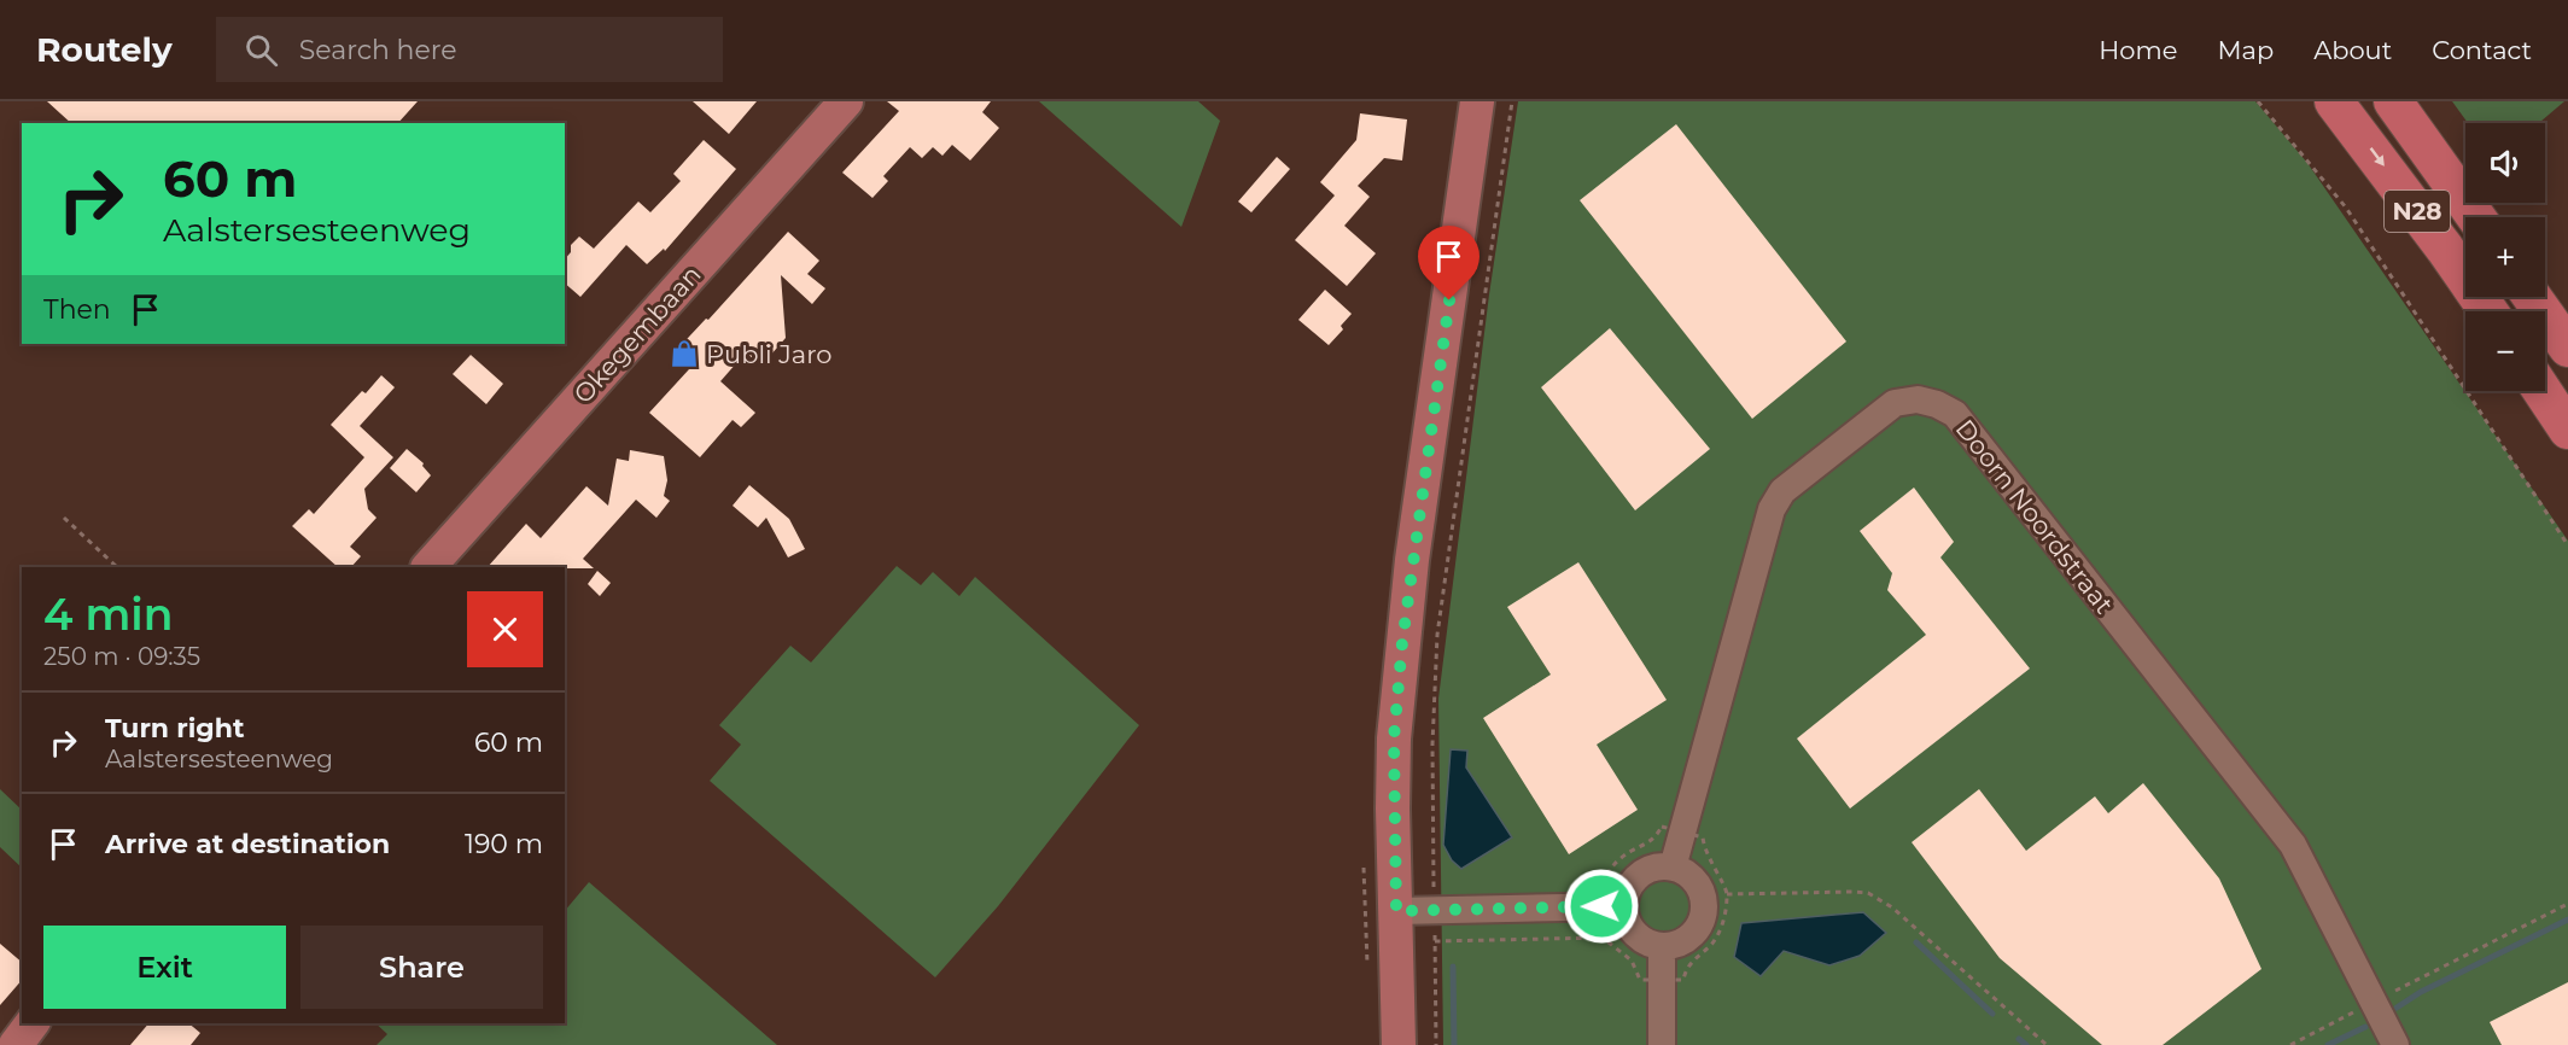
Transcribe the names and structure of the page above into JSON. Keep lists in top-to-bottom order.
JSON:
{
  "streets": {
    "highway": ["N28"],
    "main road": ["Okegembaan"],
    "street": ["Doorn Noordstraat"]
  },
  "places": {
    "shop": ["Publi Jaro"]
  },
  "page": {
    "header": "Routely",
    "search": "Search here",
    "nav": [
      "Home",
      "Map",
      "About",
      "Contact"
    ],
    "map_buttons": ["+", "−"],
    "turn": ["60 m", "Aalstersesteenweg"],
    "then": "Then",
    "heading": ["4 min", "250 m · 09:35"],
    "list": [
      {
        "name": "Turn right",
        "note": "Aalstersesteenweg",
        "value": "60 m"
      },
      {
        "name": "Arrive at destination",
        "value": "190 m"
      }
    ],
    "buttons": ["Exit", "Share"]
  }
}
